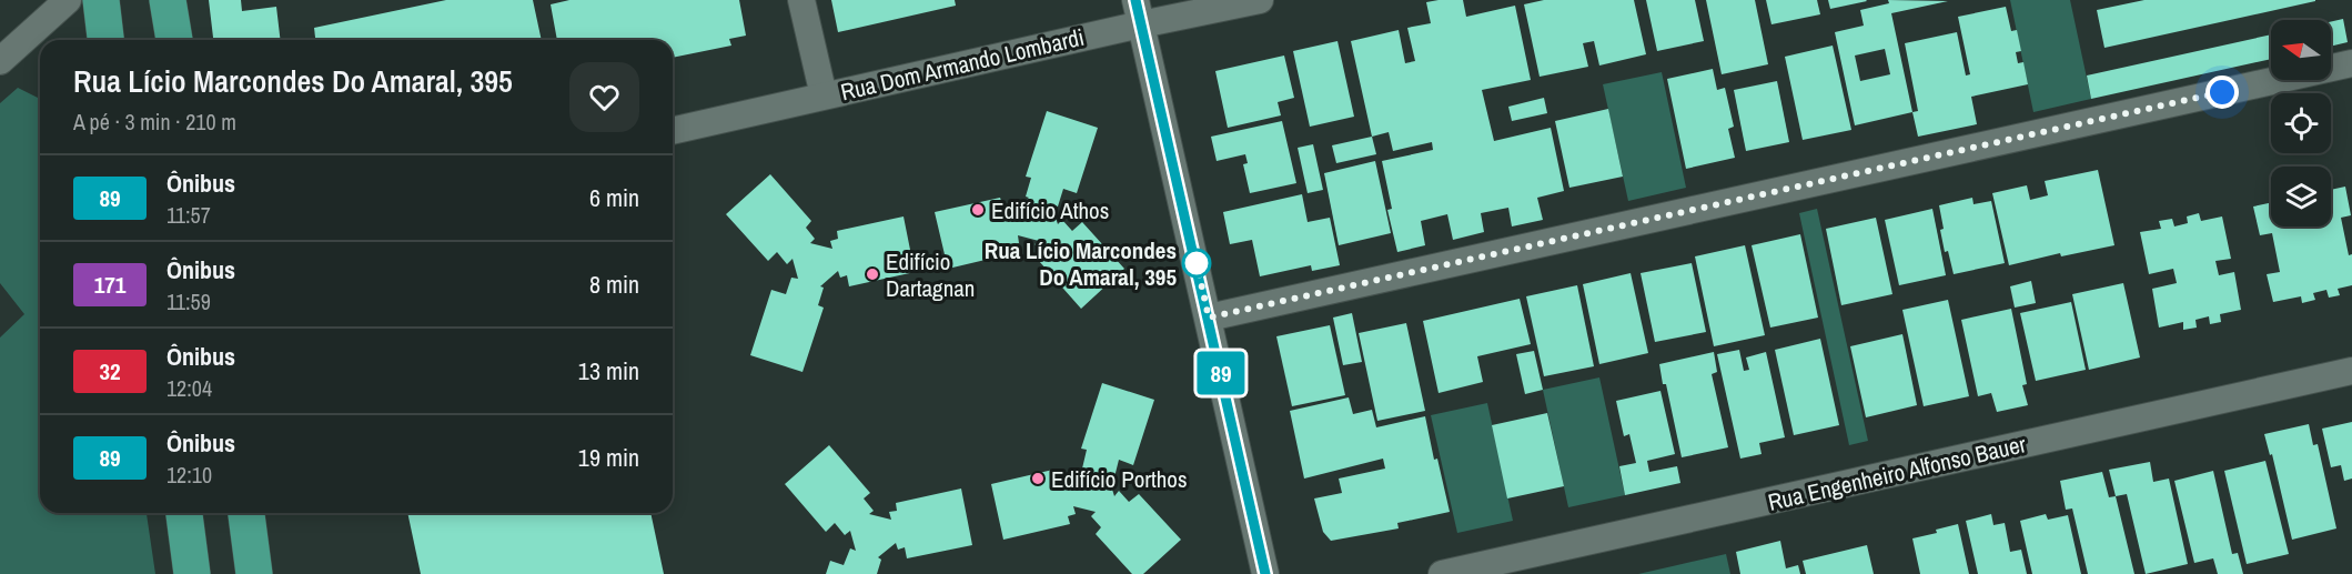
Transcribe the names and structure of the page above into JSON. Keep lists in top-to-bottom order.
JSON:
{
  "streets": {
    "street": ["Rua Dom Armando Lombardi", "Rua Engenheiro Alfonso Bauer"]
  },
  "places": [
    "Edifício Athos",
    "Rua Lício Marcondes Do Amaral, 395",
    "Edifício Dartagnan",
    "Edifício Porthos"
  ],
  "lines": ["bus line 89"],
  "north": "left",
  "page": {
    "on_map": "89",
    "heading": ["Rua Lício Marcondes Do Amaral, 395", "A pé · 3 min · 210 m"],
    "list": [
      {
        "mark": "89",
        "name": "Ônibus",
        "note": "11:57",
        "value": "6 min"
      },
      {
        "mark": "171",
        "name": "Ônibus",
        "note": "11:59",
        "value": "8 min"
      },
      {
        "mark": "32",
        "name": "Ônibus",
        "note": "12:04",
        "value": "13 min"
      },
      {
        "mark": "89",
        "name": "Ônibus",
        "note": "12:10",
        "value": "19 min"
      }
    ]
  }
}
